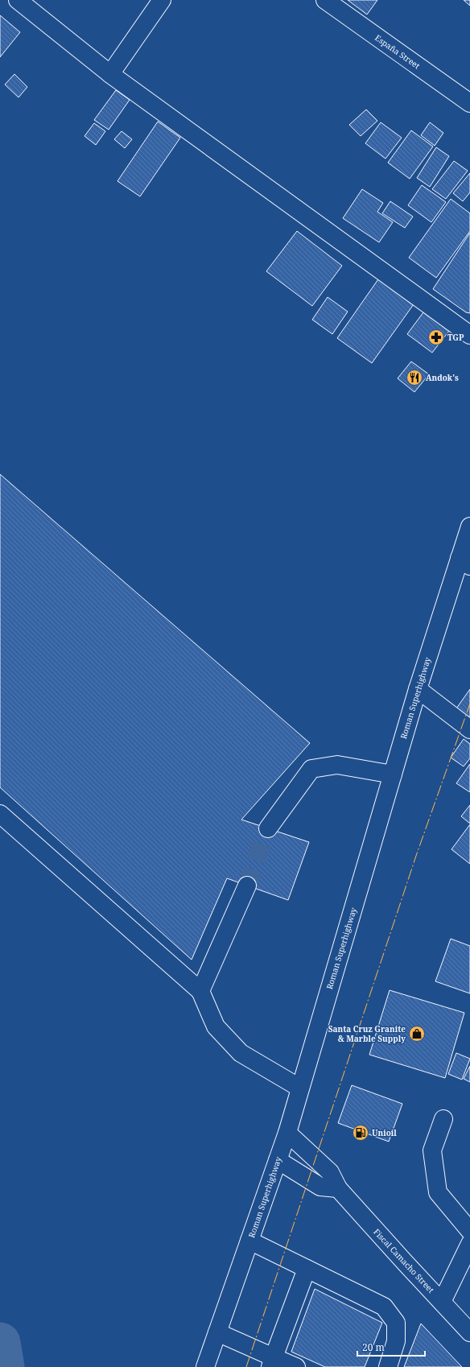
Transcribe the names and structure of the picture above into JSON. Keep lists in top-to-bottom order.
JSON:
{
  "streets": {
    "street": ["España Street", "Roman Superhighway", "Fiscal Camacho Street"]
  },
  "crossings": [
    ["Roman Superhighway", "Fiscal Camacho Street"]
  ],
  "places": {
    "pharmacy": ["TGP"],
    "restaurant": ["Andok's"],
    "shop": ["Santa Cruz Granite & Marble Supply"],
    "fuel station": ["Unioil"]
  },
  "scale_bar": "20 m"
}
